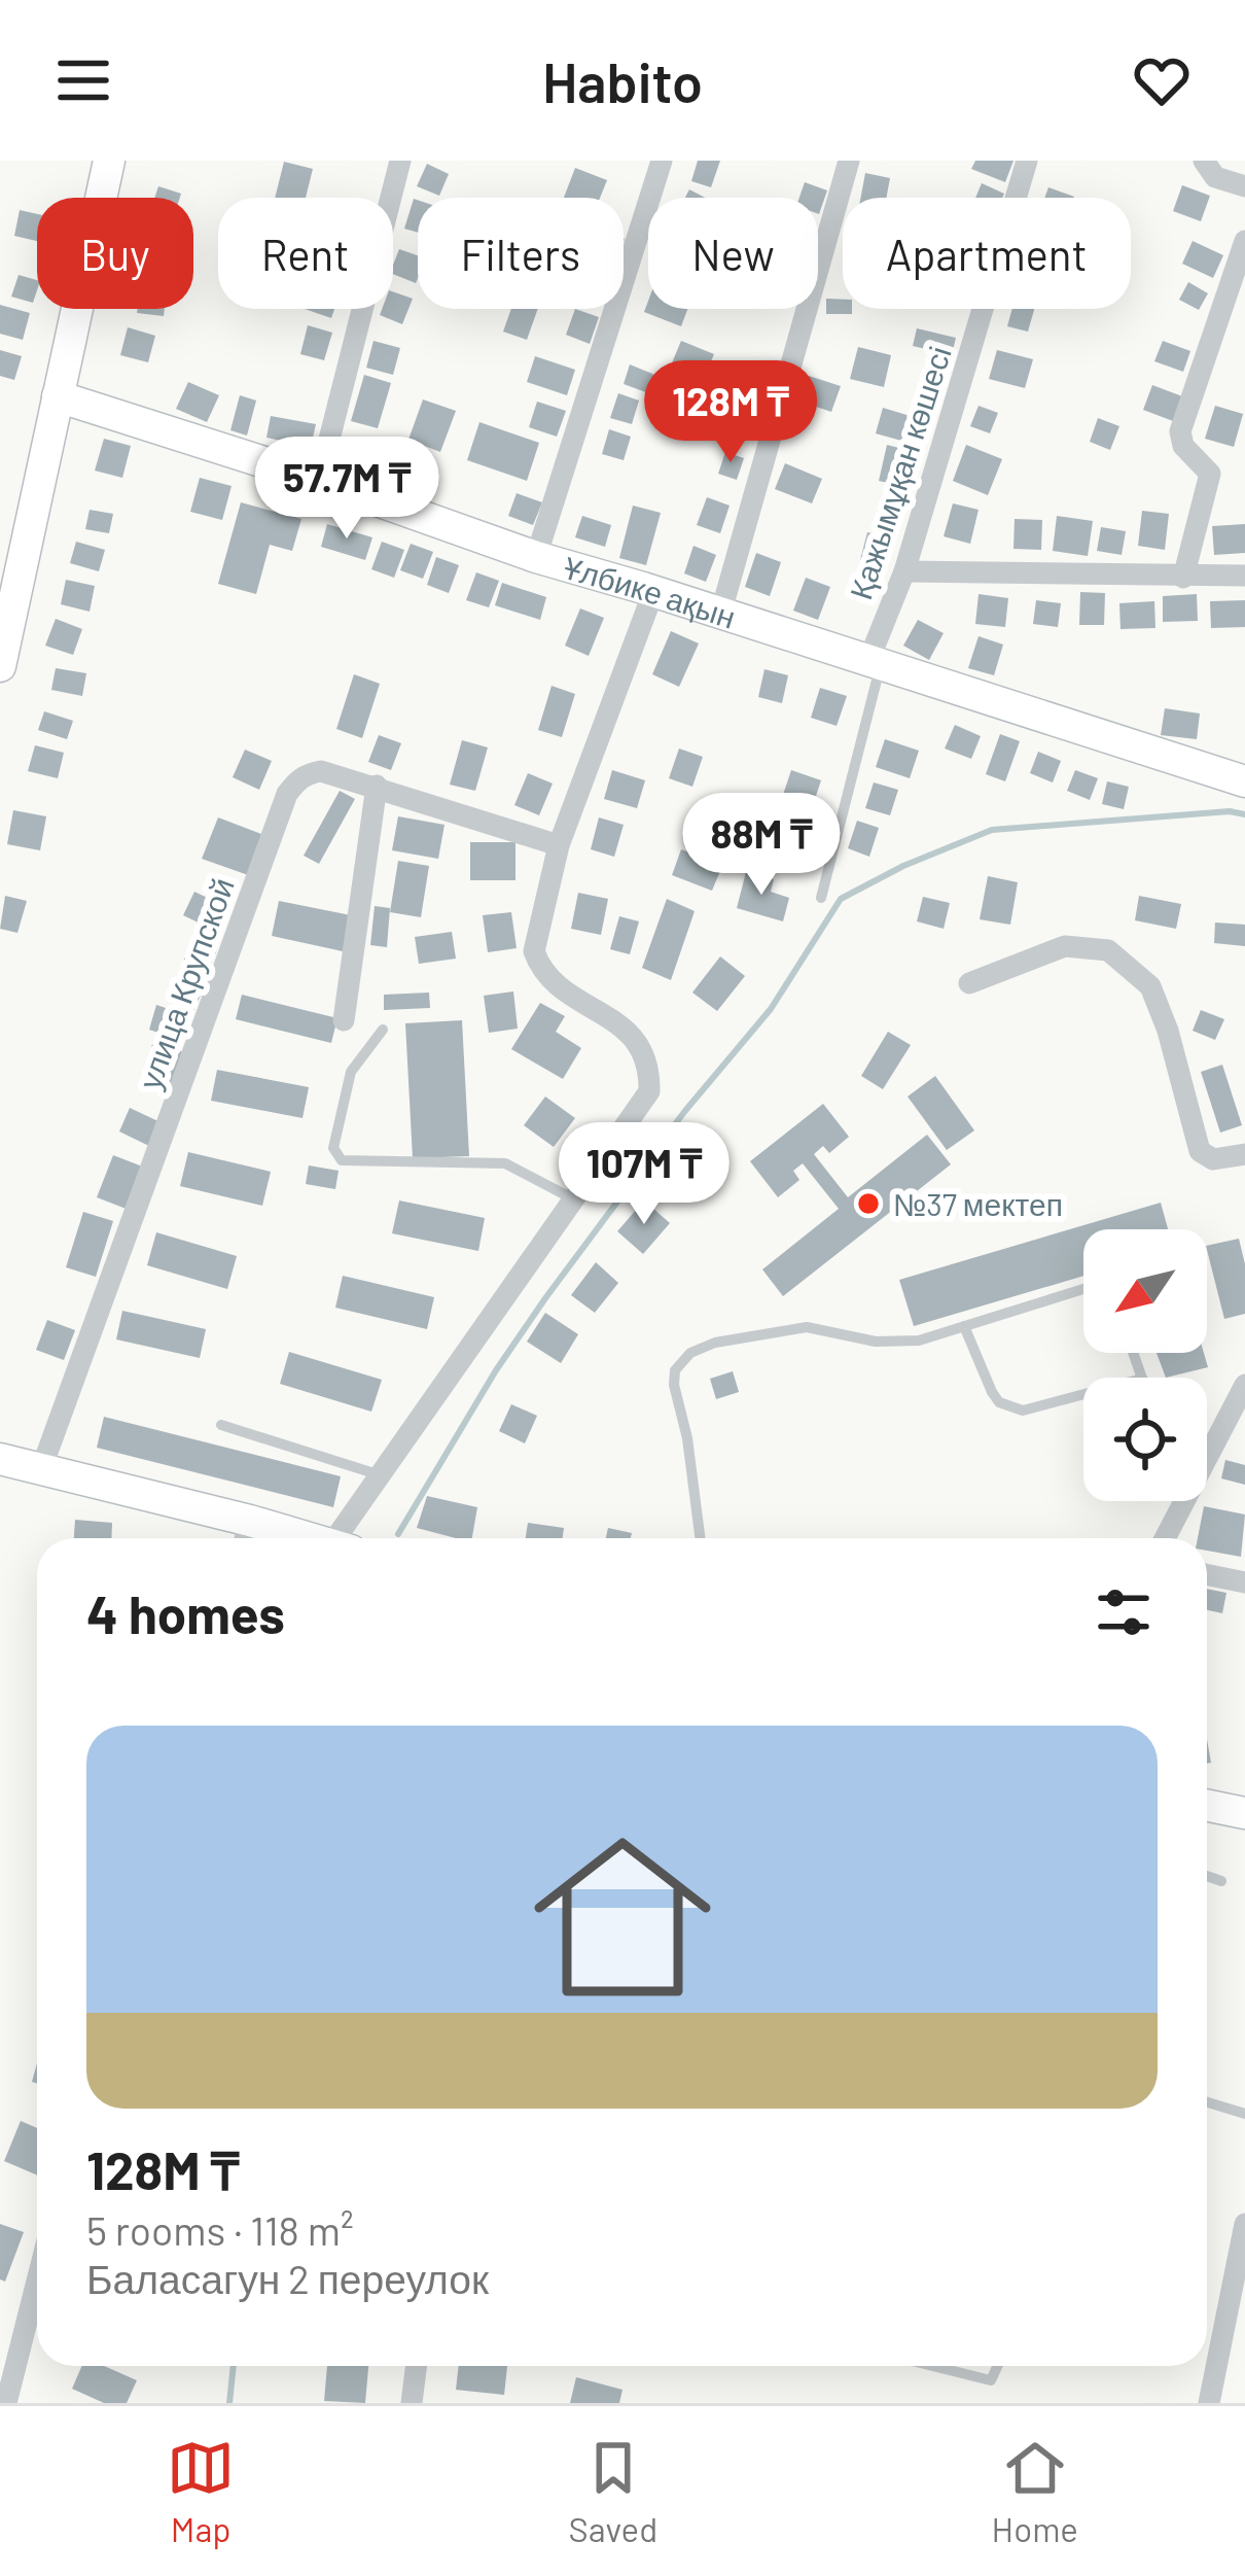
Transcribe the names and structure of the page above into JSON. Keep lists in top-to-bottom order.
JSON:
{
  "streets": {
    "street": ["Қажымұқан көшесі", "Ұлбике ақын", "улица Крупской"]
  },
  "crossings": [
    ["Қажымұқан көшесі", "Ұлбике ақын"]
  ],
  "places": ["№37 мектеп"],
  "north": "bottom left",
  "page": {
    "header": "Habito",
    "chip": [
      "Buy",
      "Rent",
      "Filters",
      "New",
      "Apartment"
    ],
    "price": [
      "128M ₸",
      "57.7M ₸",
      "88M ₸",
      "107M ₸"
    ],
    "heading": "4 homes",
    "list": [
      {
        "name": "128M ₸",
        "note": "5 rooms · 118 m² · Баласагун 2 переулок"
      }
    ],
    "tabs": ["Map", "Saved", "Home"]
  }
}
